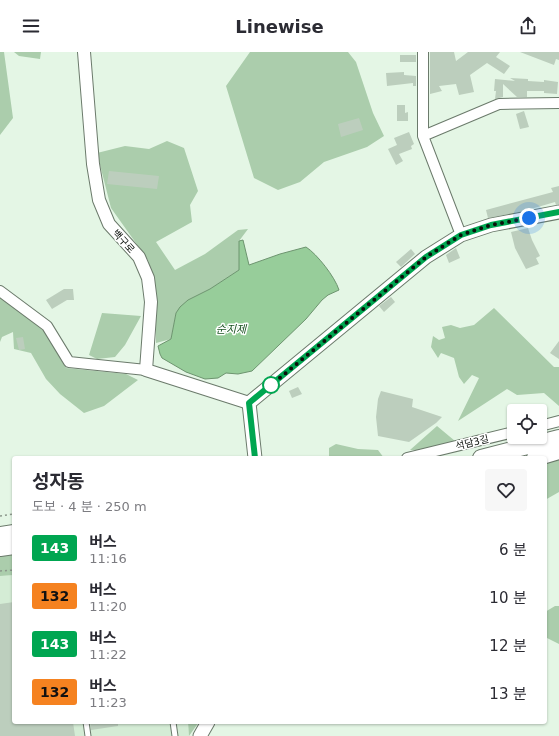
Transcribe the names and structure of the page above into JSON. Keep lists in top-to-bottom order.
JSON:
{
  "streets": {
    "street": ["백구로", "석담3길"]
  },
  "water": ["순지제"],
  "lines": ["bus line 143"],
  "page": {
    "header": "Linewise",
    "heading": ["성자동", "도보 · 4 분 · 250 m"],
    "list": [
      {
        "mark": "143",
        "name": "버스",
        "note": "11:16",
        "value": "6 분"
      },
      {
        "mark": "132",
        "name": "버스",
        "note": "11:20",
        "value": "10 분"
      },
      {
        "mark": "143",
        "name": "버스",
        "note": "11:22",
        "value": "12 분"
      },
      {
        "mark": "132",
        "name": "버스",
        "note": "11:23",
        "value": "13 분"
      }
    ]
  }
}
